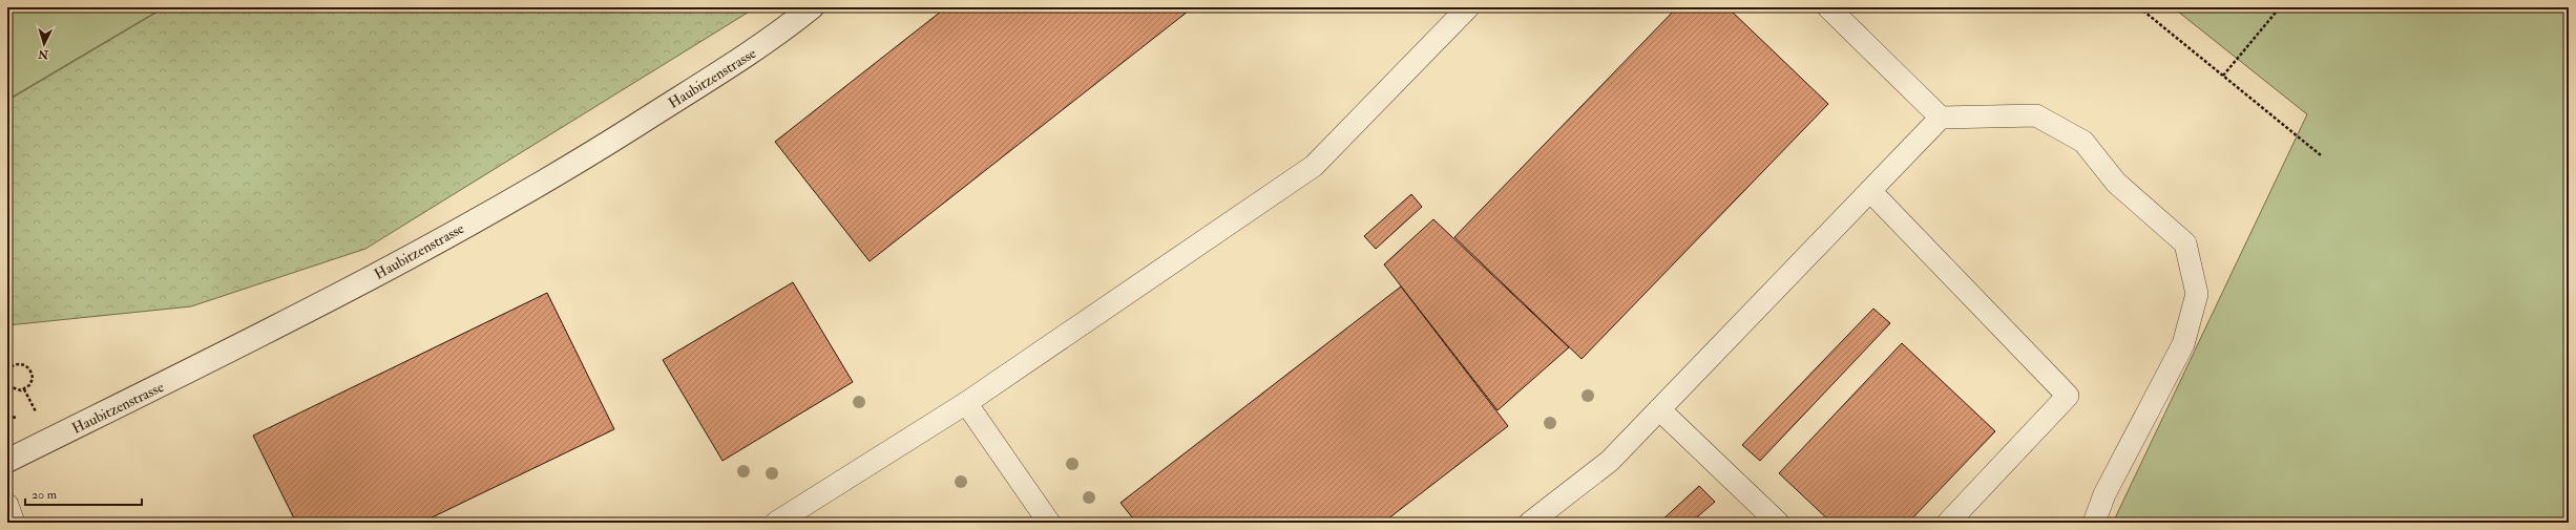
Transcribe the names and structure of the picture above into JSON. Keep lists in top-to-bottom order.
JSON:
{
  "streets": {
    "street": ["Haubitzenstrasse"]
  },
  "scale_bar": "20 m",
  "north": "bottom"
}
